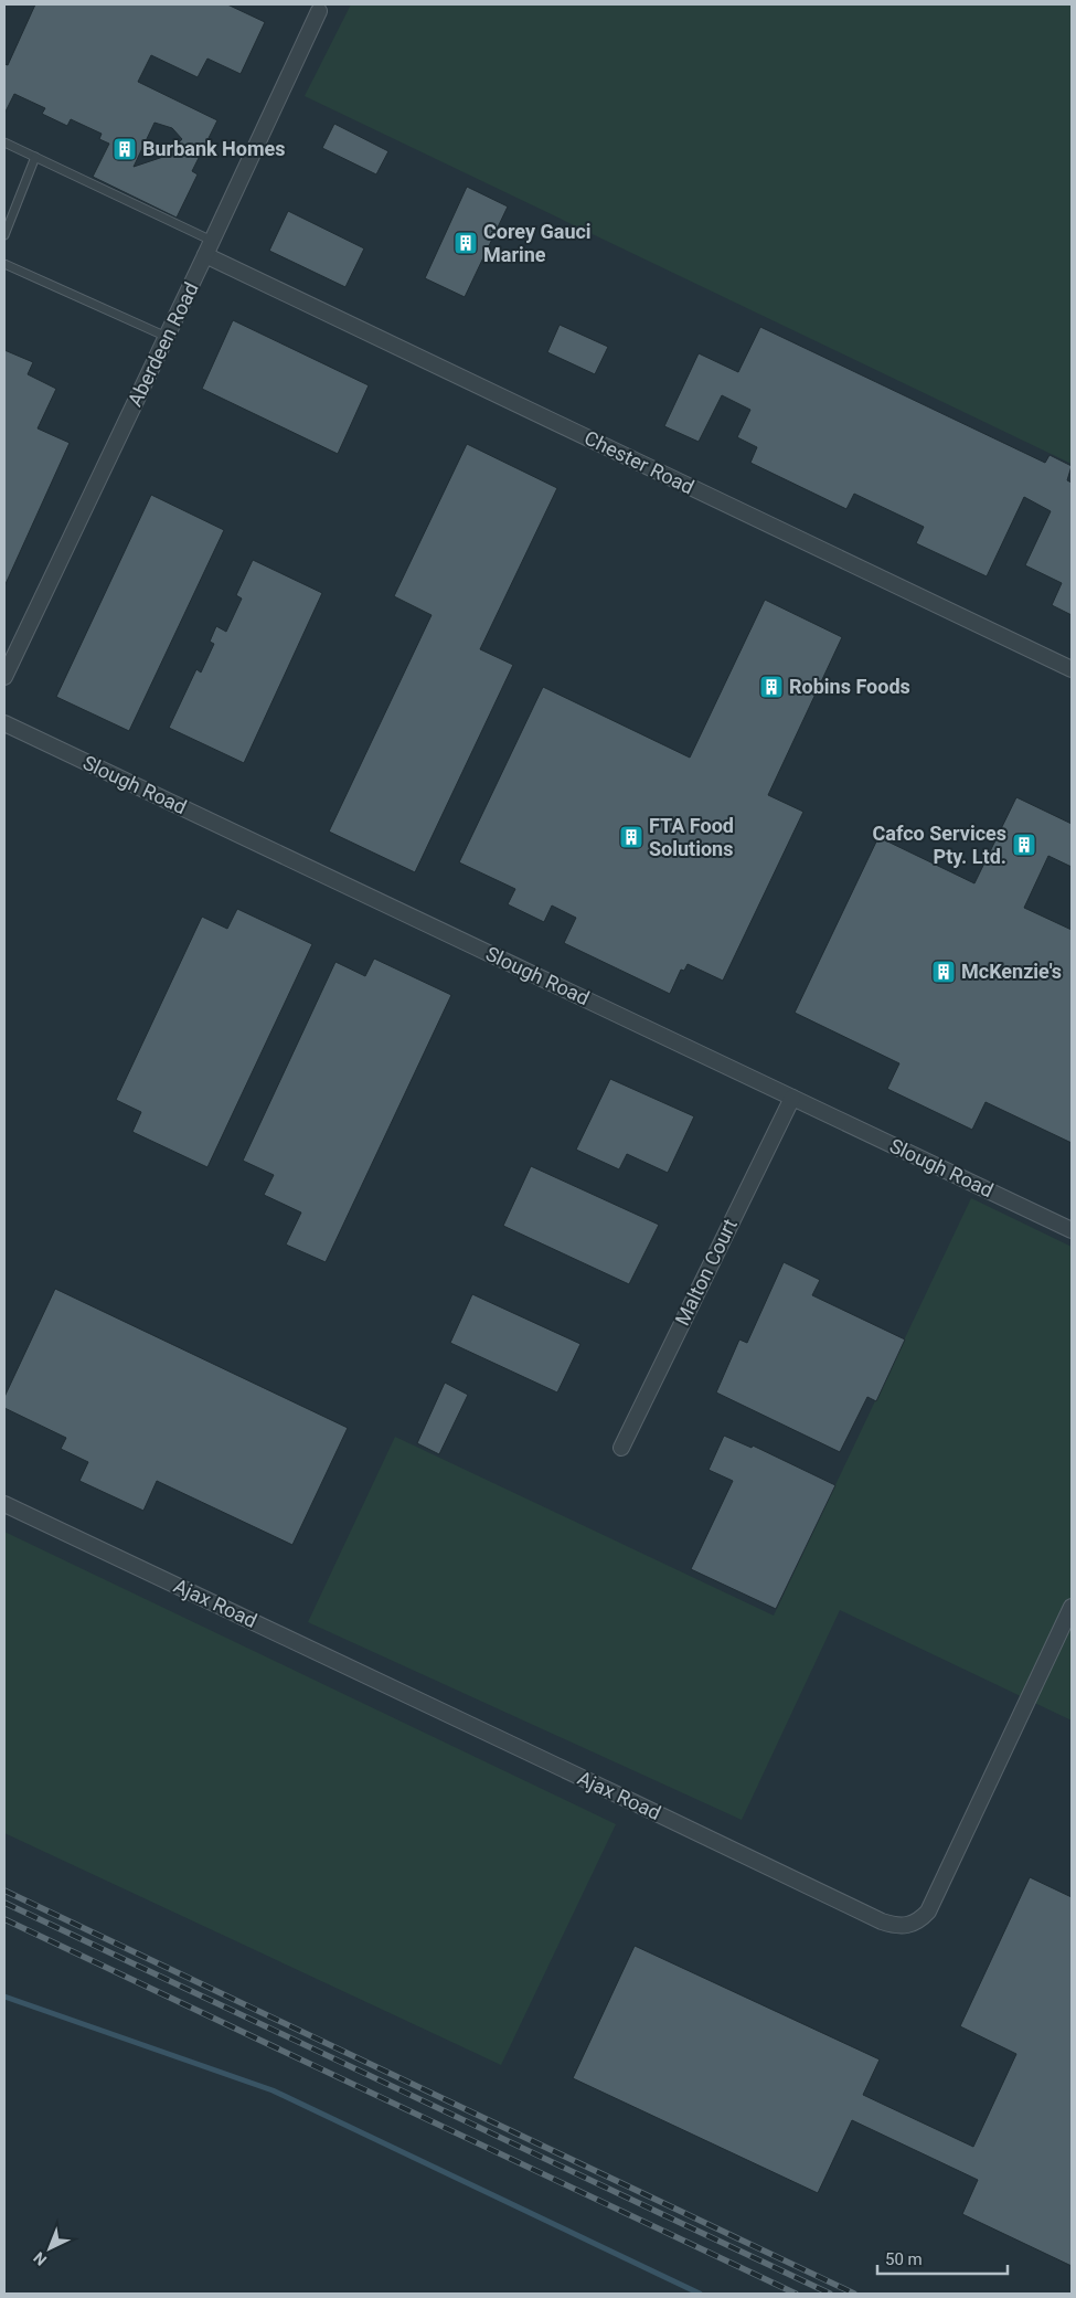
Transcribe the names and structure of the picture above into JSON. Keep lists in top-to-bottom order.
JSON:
{
  "streets": {
    "street": [
      "Aberdeen Road",
      "Chester Road",
      "Slough Road",
      "Malton Court",
      "Ajax Road"
    ]
  },
  "crossings": [
    ["Aberdeen Road", "Chester Road"],
    ["Slough Road", "Malton Court"]
  ],
  "places": {
    "building": [
      "Burbank Homes",
      "Corey Gauci Marine",
      "Robins Foods",
      "FTA Food Solutions",
      "Cafco Services Pty. Ltd.",
      "McKenzie's"
    ]
  },
  "scale_bar": "50 m",
  "north": "bottom left"
}
